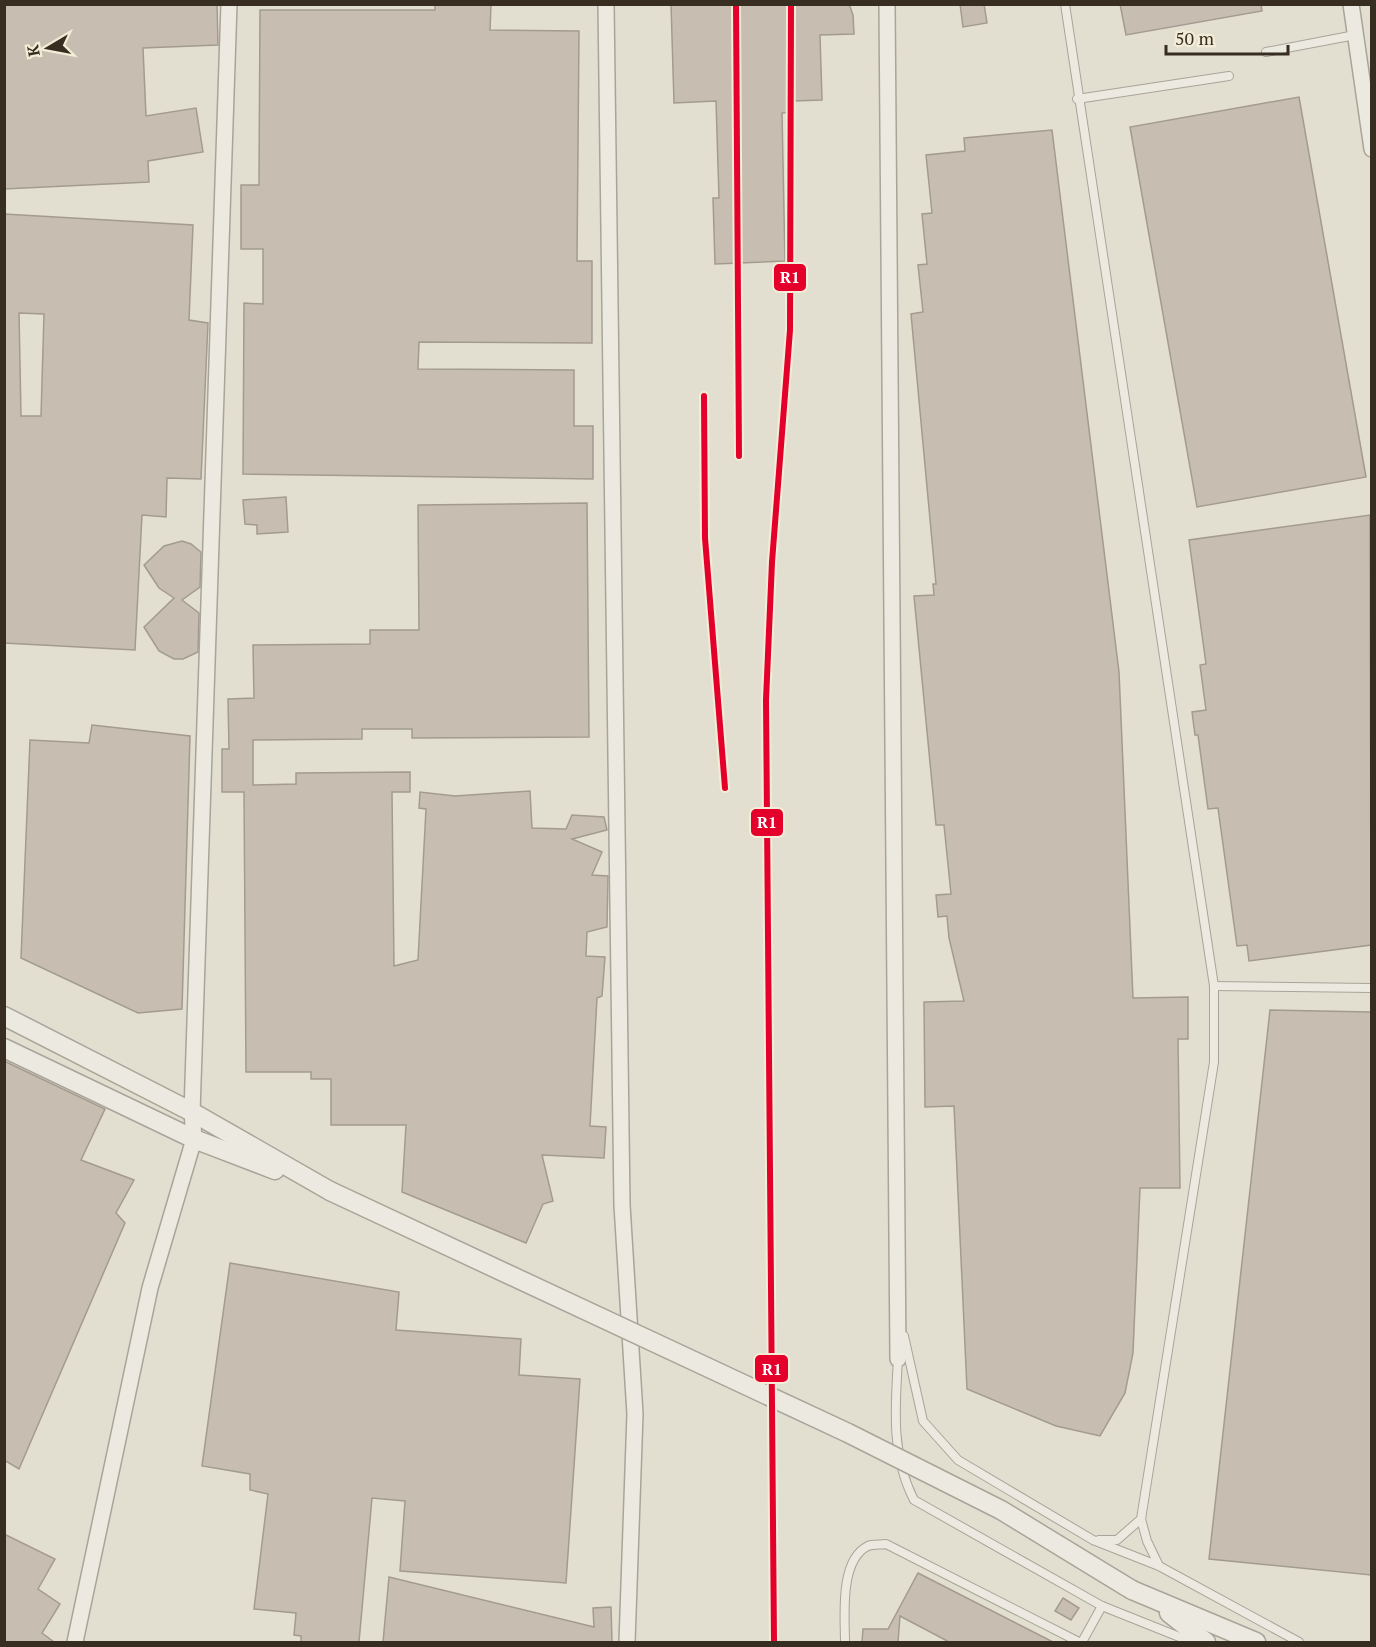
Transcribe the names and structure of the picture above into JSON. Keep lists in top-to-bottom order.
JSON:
{
  "lines": ["transit line R1"],
  "scale_bar": "50 m",
  "north": "left"
}
